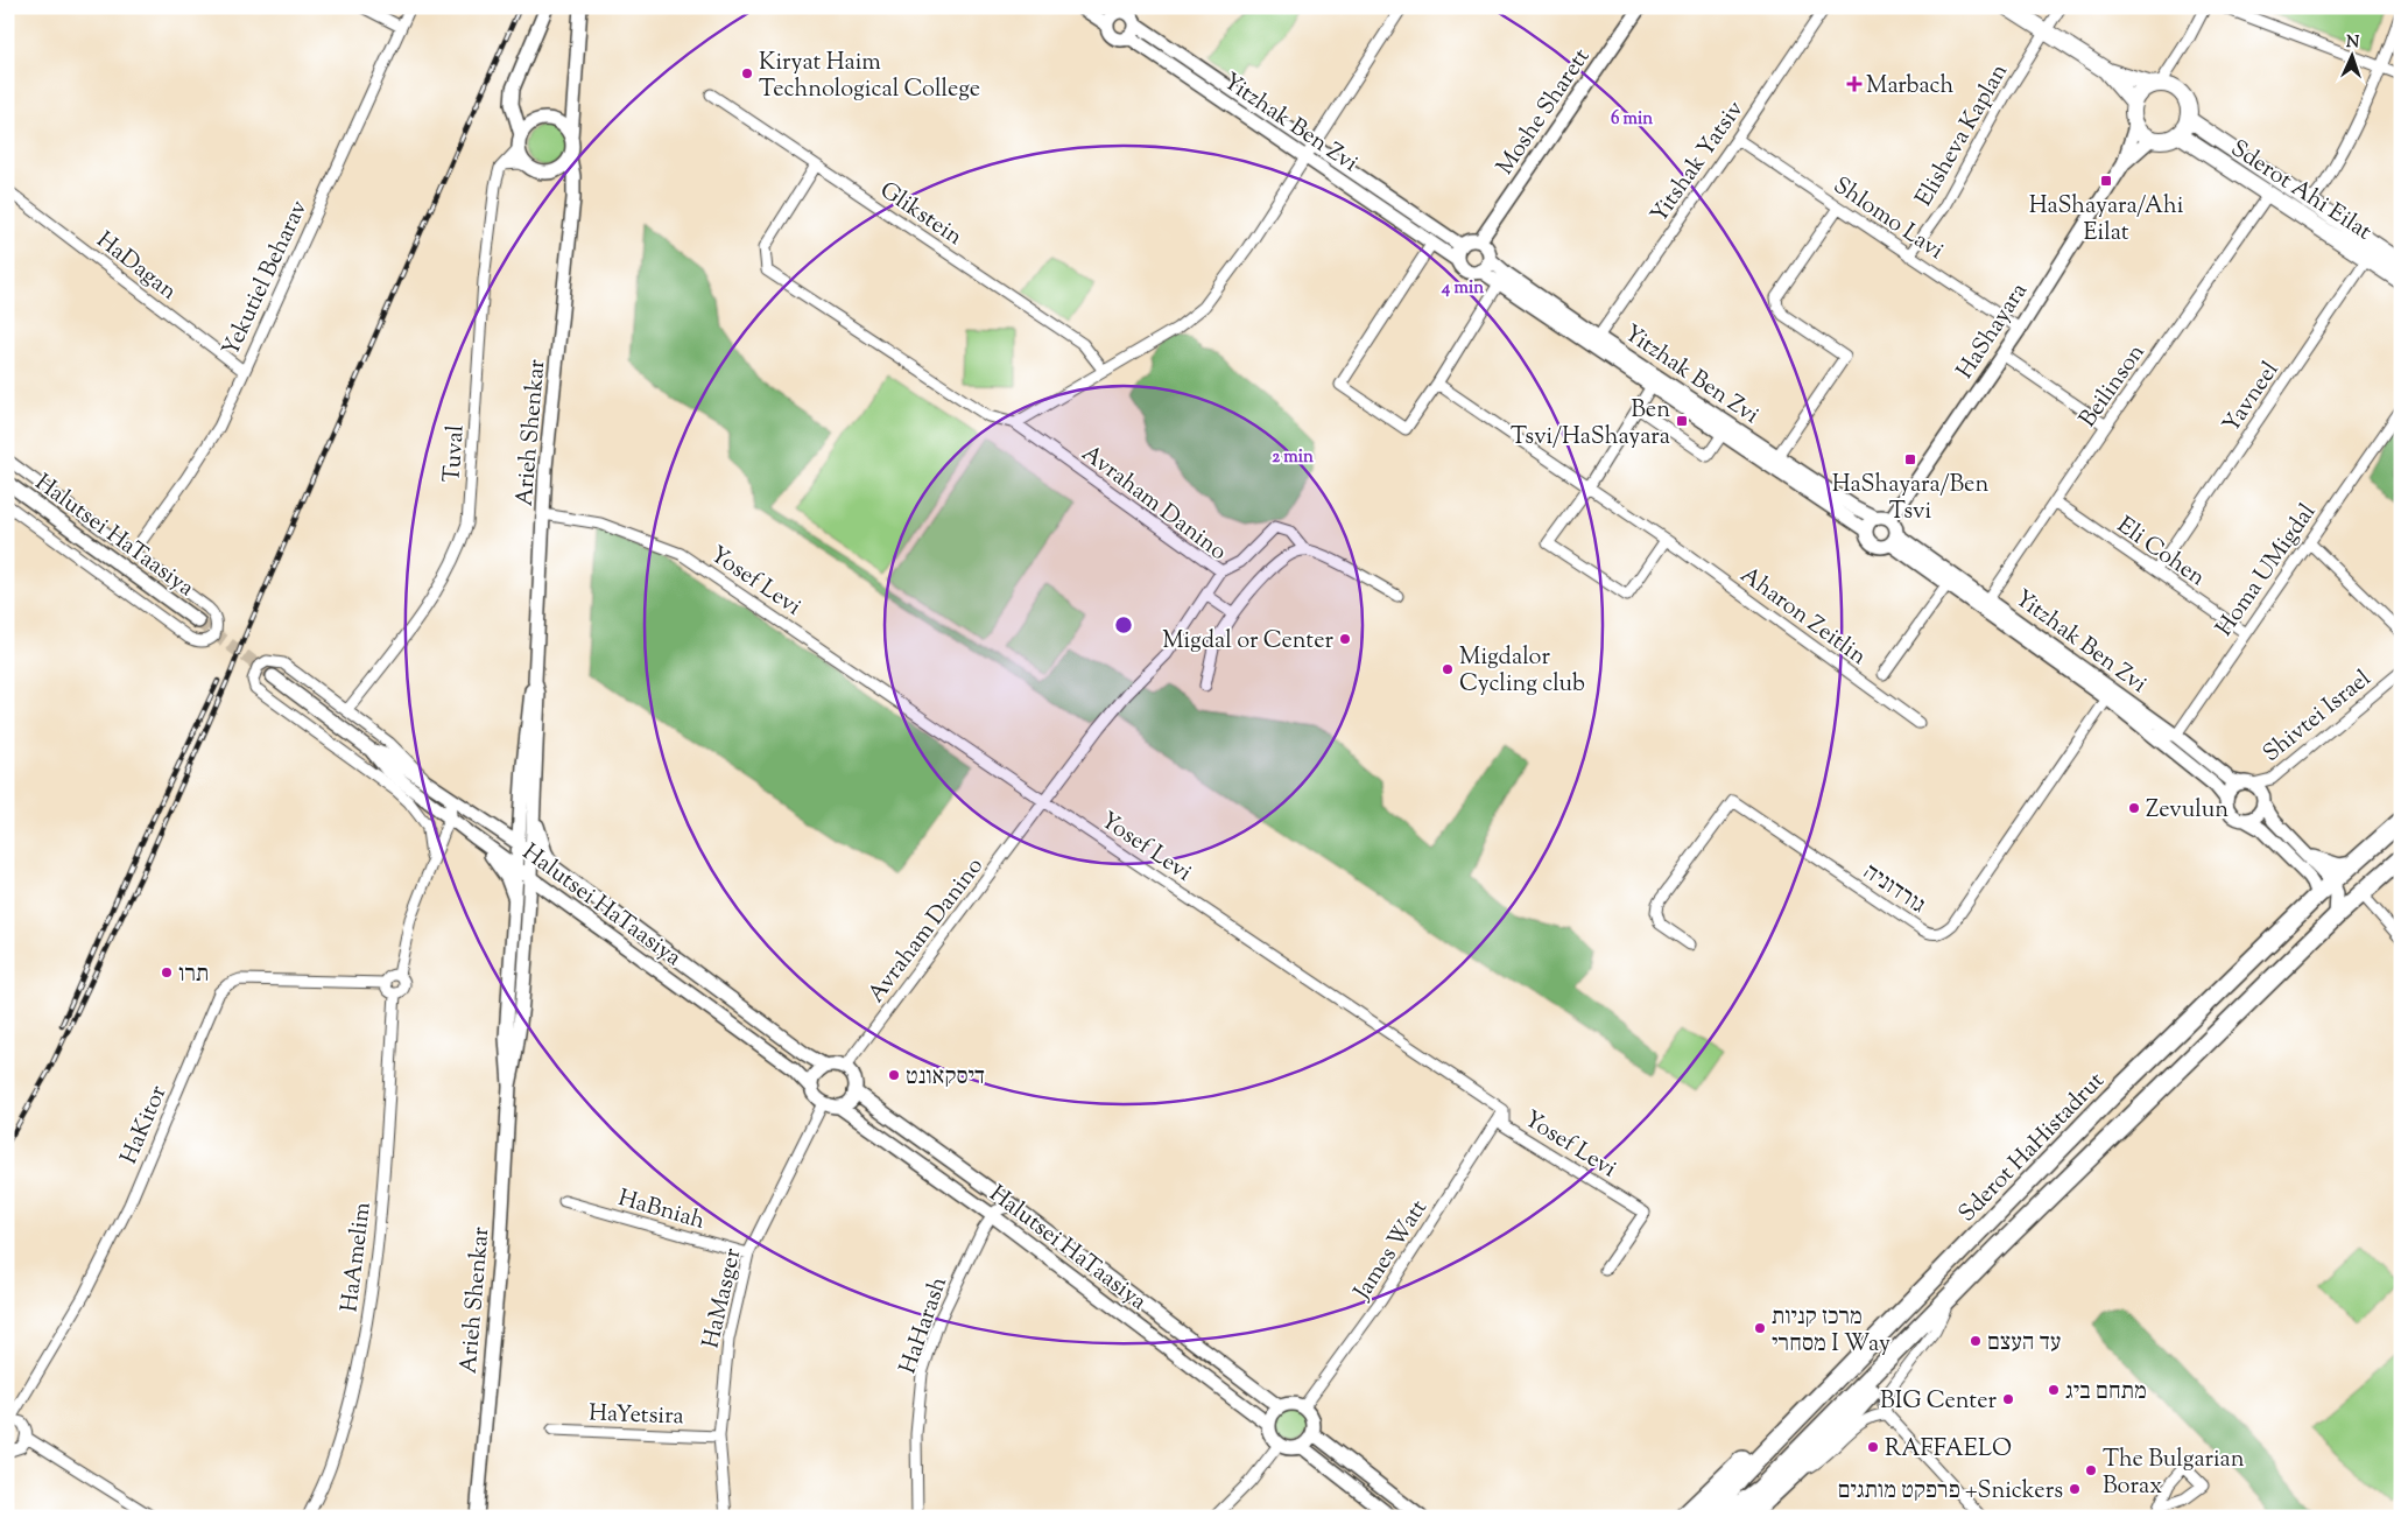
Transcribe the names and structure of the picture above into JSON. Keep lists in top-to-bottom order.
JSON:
{
  "streets": {
    "highway": ["Sderot HaHistadrut"],
    "main road": ["Sderot Ahi Eilat"],
    "street": [
      "Moshe Sharett",
      "Yitzhak Ben Zvi",
      "Elisheva Kaplan",
      "Yitshak Yatsiv",
      "Glikstein",
      "Shlomo Lavi",
      "HaDagan",
      "Yekutiel Beharav",
      "HaShayara",
      "Beilinson",
      "Yavneel",
      "Arieh Shenkar",
      "Tuval",
      "Avraham Danino",
      "Halutsei HaTaasiya",
      "Eli Cohen",
      "Homa UMigdal",
      "Yosef Levi",
      "Aharon Zeitlin",
      "Shivtei Israel",
      "גורדוניה",
      "HaKitor",
      "HaBniah",
      "James Watt",
      "HaAmelim",
      "HaMasger",
      "HaHarash",
      "HaYetsira"
    ]
  },
  "crossings": [
    ["Moshe Sharett", "Yitzhak Ben Zvi"],
    ["Yitzhak Ben Zvi", "Yitshak Yatsiv"],
    ["Yitzhak Ben Zvi", "HaShayara"],
    ["Yitzhak Ben Zvi", "Beilinson"],
    ["Yitzhak Ben Zvi", "Homa UMigdal"],
    ["Yitzhak Ben Zvi", "Shivtei Israel"],
    ["Yitzhak Ben Zvi", "גורדוניה"],
    ["Yitzhak Ben Zvi", "Sderot HaHistadrut"],
    ["Elisheva Kaplan", "Shlomo Lavi"],
    ["Yitshak Yatsiv", "Shlomo Lavi"],
    ["Sderot Ahi Eilat", "HaShayara"],
    ["Sderot Ahi Eilat", "Beilinson"],
    ["Sderot Ahi Eilat", "Yavneel"],
    ["Glikstein", "Avraham Danino"],
    ["Shlomo Lavi", "HaShayara"],
    ["HaDagan", "Yekutiel Beharav"],
    ["Beilinson", "Eli Cohen"],
    ["Yavneel", "Eli Cohen"],
    ["Arieh Shenkar", "Tuval"],
    ["Arieh Shenkar", "Halutsei HaTaasiya"],
    ["Arieh Shenkar", "Yosef Levi"],
    ["Avraham Danino", "Halutsei HaTaasiya"],
    ["Avraham Danino", "Yosef Levi"],
    ["Avraham Danino", "HaMasger"],
    ["Halutsei HaTaasiya", "James Watt"],
    ["Halutsei HaTaasiya", "HaMasger"],
    ["Halutsei HaTaasiya", "HaHarash"],
    ["Eli Cohen", "Homa UMigdal"],
    ["Yosef Levi", "James Watt"],
    ["HaKitor", "HaAmelim"],
    ["HaBniah", "HaMasger"],
    ["HaMasger", "HaYetsira"]
  ],
  "places": {
    "other": [
      "Kiryat Haim Technological College",
      "Migdal or Center",
      "Migdalor Cycling club",
      "Zevulun",
      "תרו",
      "דיסקאונט",
      "מרכז קניות מסחרי I Way",
      "עד העצם",
      "מתחם ביג",
      "BIG Center",
      "RAFFAELO",
      "The Bulgarian Borax",
      "פרפקט מותגים +Snickers"
    ],
    "health": ["Marbach"],
    "transit": ["HaShayara/Ahi Eilat", "Ben Tsvi/HaShayara", "HaShayara/Ben Tsvi"]
  },
  "north": "top",
  "rings": ["6 min", "4 min", "2 min"]
}
